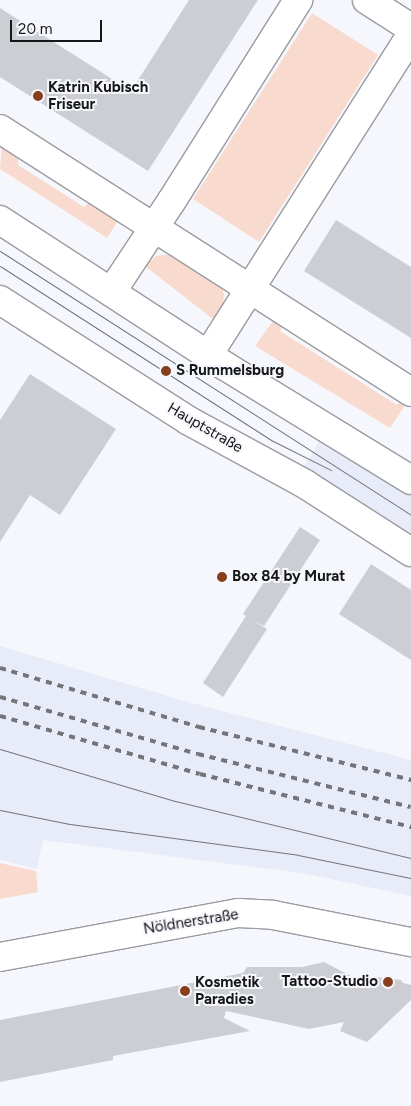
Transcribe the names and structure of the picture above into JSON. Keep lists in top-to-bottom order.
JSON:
{
  "streets": {
    "street": ["Hauptstraße", "Nöldnerstraße"]
  },
  "places": [
    "Katrin Kubisch Friseur",
    "S Rummelsburg",
    "Box 84 by Murat",
    "Tattoo-Studio",
    "Kosmetik Paradies"
  ],
  "scale_bar": "20 m"
}
